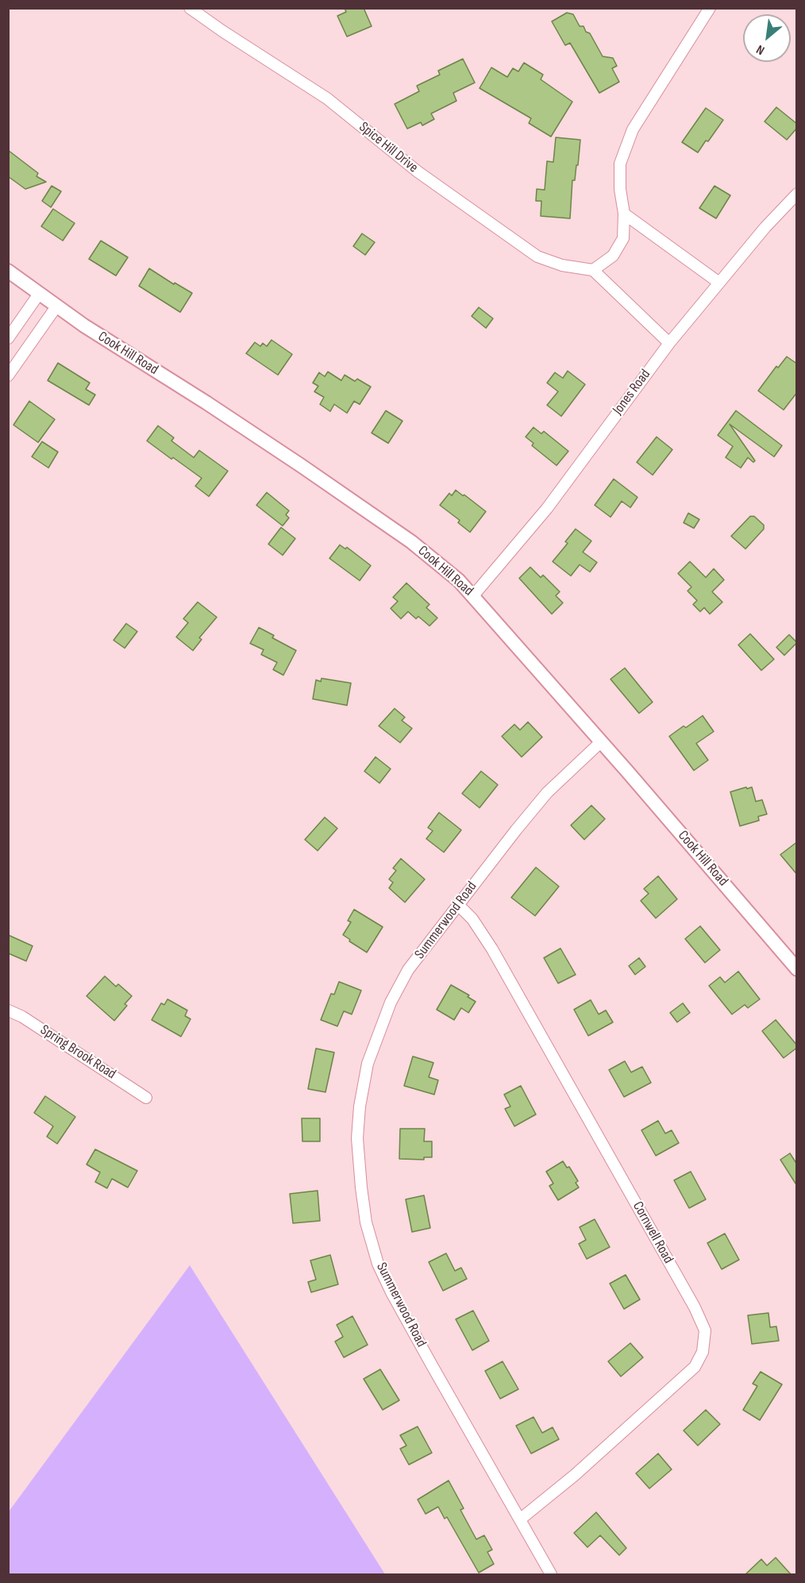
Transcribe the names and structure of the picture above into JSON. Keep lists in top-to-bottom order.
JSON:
{
  "streets": {
    "street": [
      "Spice Hill Drive",
      "Cook Hill Road",
      "Jones Road",
      "Summerwood Road",
      "Spring Brook Road",
      "Cornwell Road"
    ]
  },
  "crossings": [
    ["Cook Hill Road", "Jones Road"],
    ["Cook Hill Road", "Summerwood Road"],
    ["Summerwood Road", "Cornwell Road"]
  ],
  "north": "bottom left"
}
